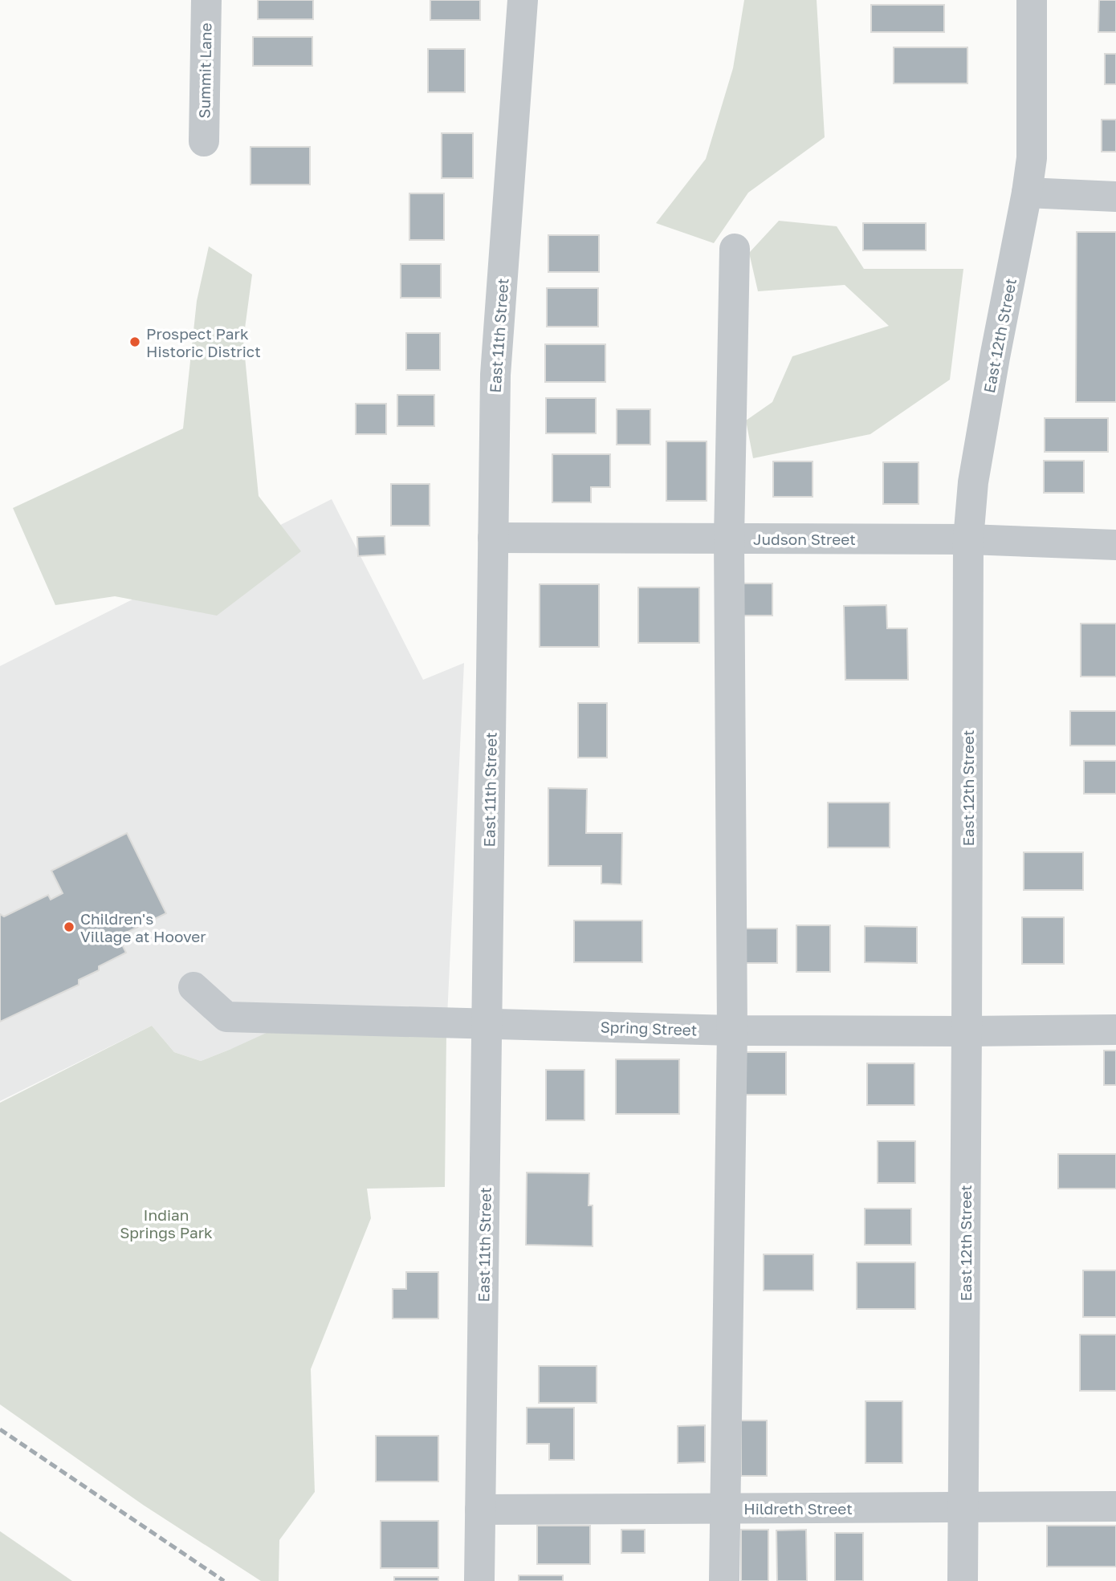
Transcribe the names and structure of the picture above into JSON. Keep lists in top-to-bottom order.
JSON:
{
  "streets": {
    "street": [
      "Summit Lane",
      "East 11th Street",
      "East 12th Street",
      "Judson Street",
      "Spring Street",
      "Hildreth Street"
    ]
  },
  "crossings": [
    ["East 11th Street", "Judson Street"],
    ["East 11th Street", "Spring Street"],
    ["East 11th Street", "Hildreth Street"],
    ["East 12th Street", "Judson Street"],
    ["East 12th Street", "Spring Street"],
    ["East 12th Street", "Hildreth Street"]
  ],
  "parks": ["Indian Springs Park"],
  "places": ["Prospect Park Historic District", "Children's Village at Hoover"]
}
